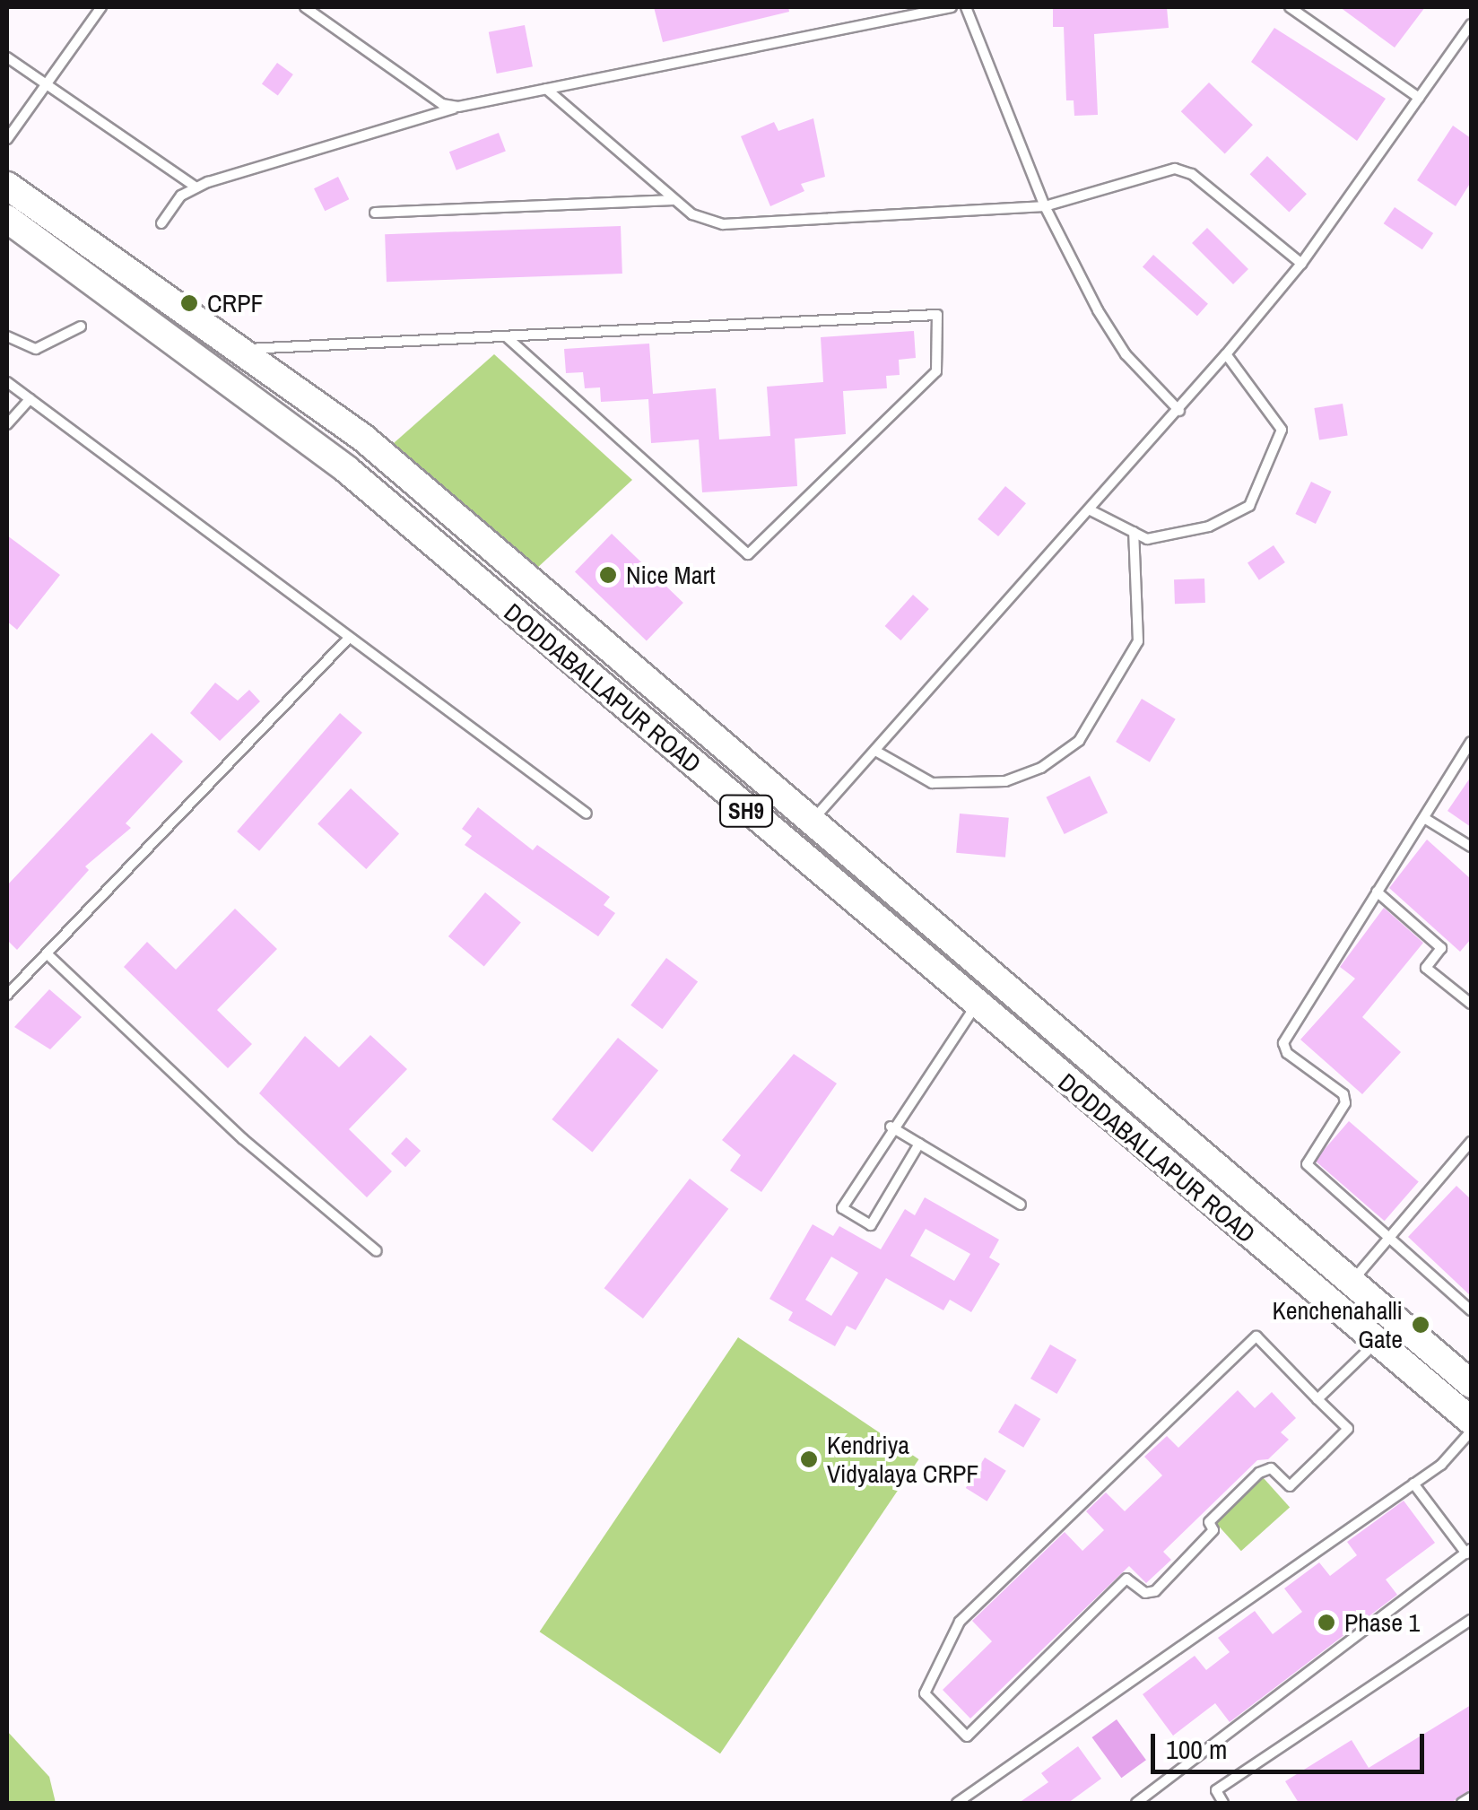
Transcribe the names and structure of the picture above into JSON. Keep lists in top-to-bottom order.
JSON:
{
  "streets": {
    "main road": ["DODDABALLAPUR ROAD", "SH9"]
  },
  "places": [
    "CRPF",
    "Nice Mart",
    "Kenchenahalli Gate",
    "Kendriya Vidyalaya CRPF",
    "Phase 1"
  ],
  "scale_bar": "100 m"
}
